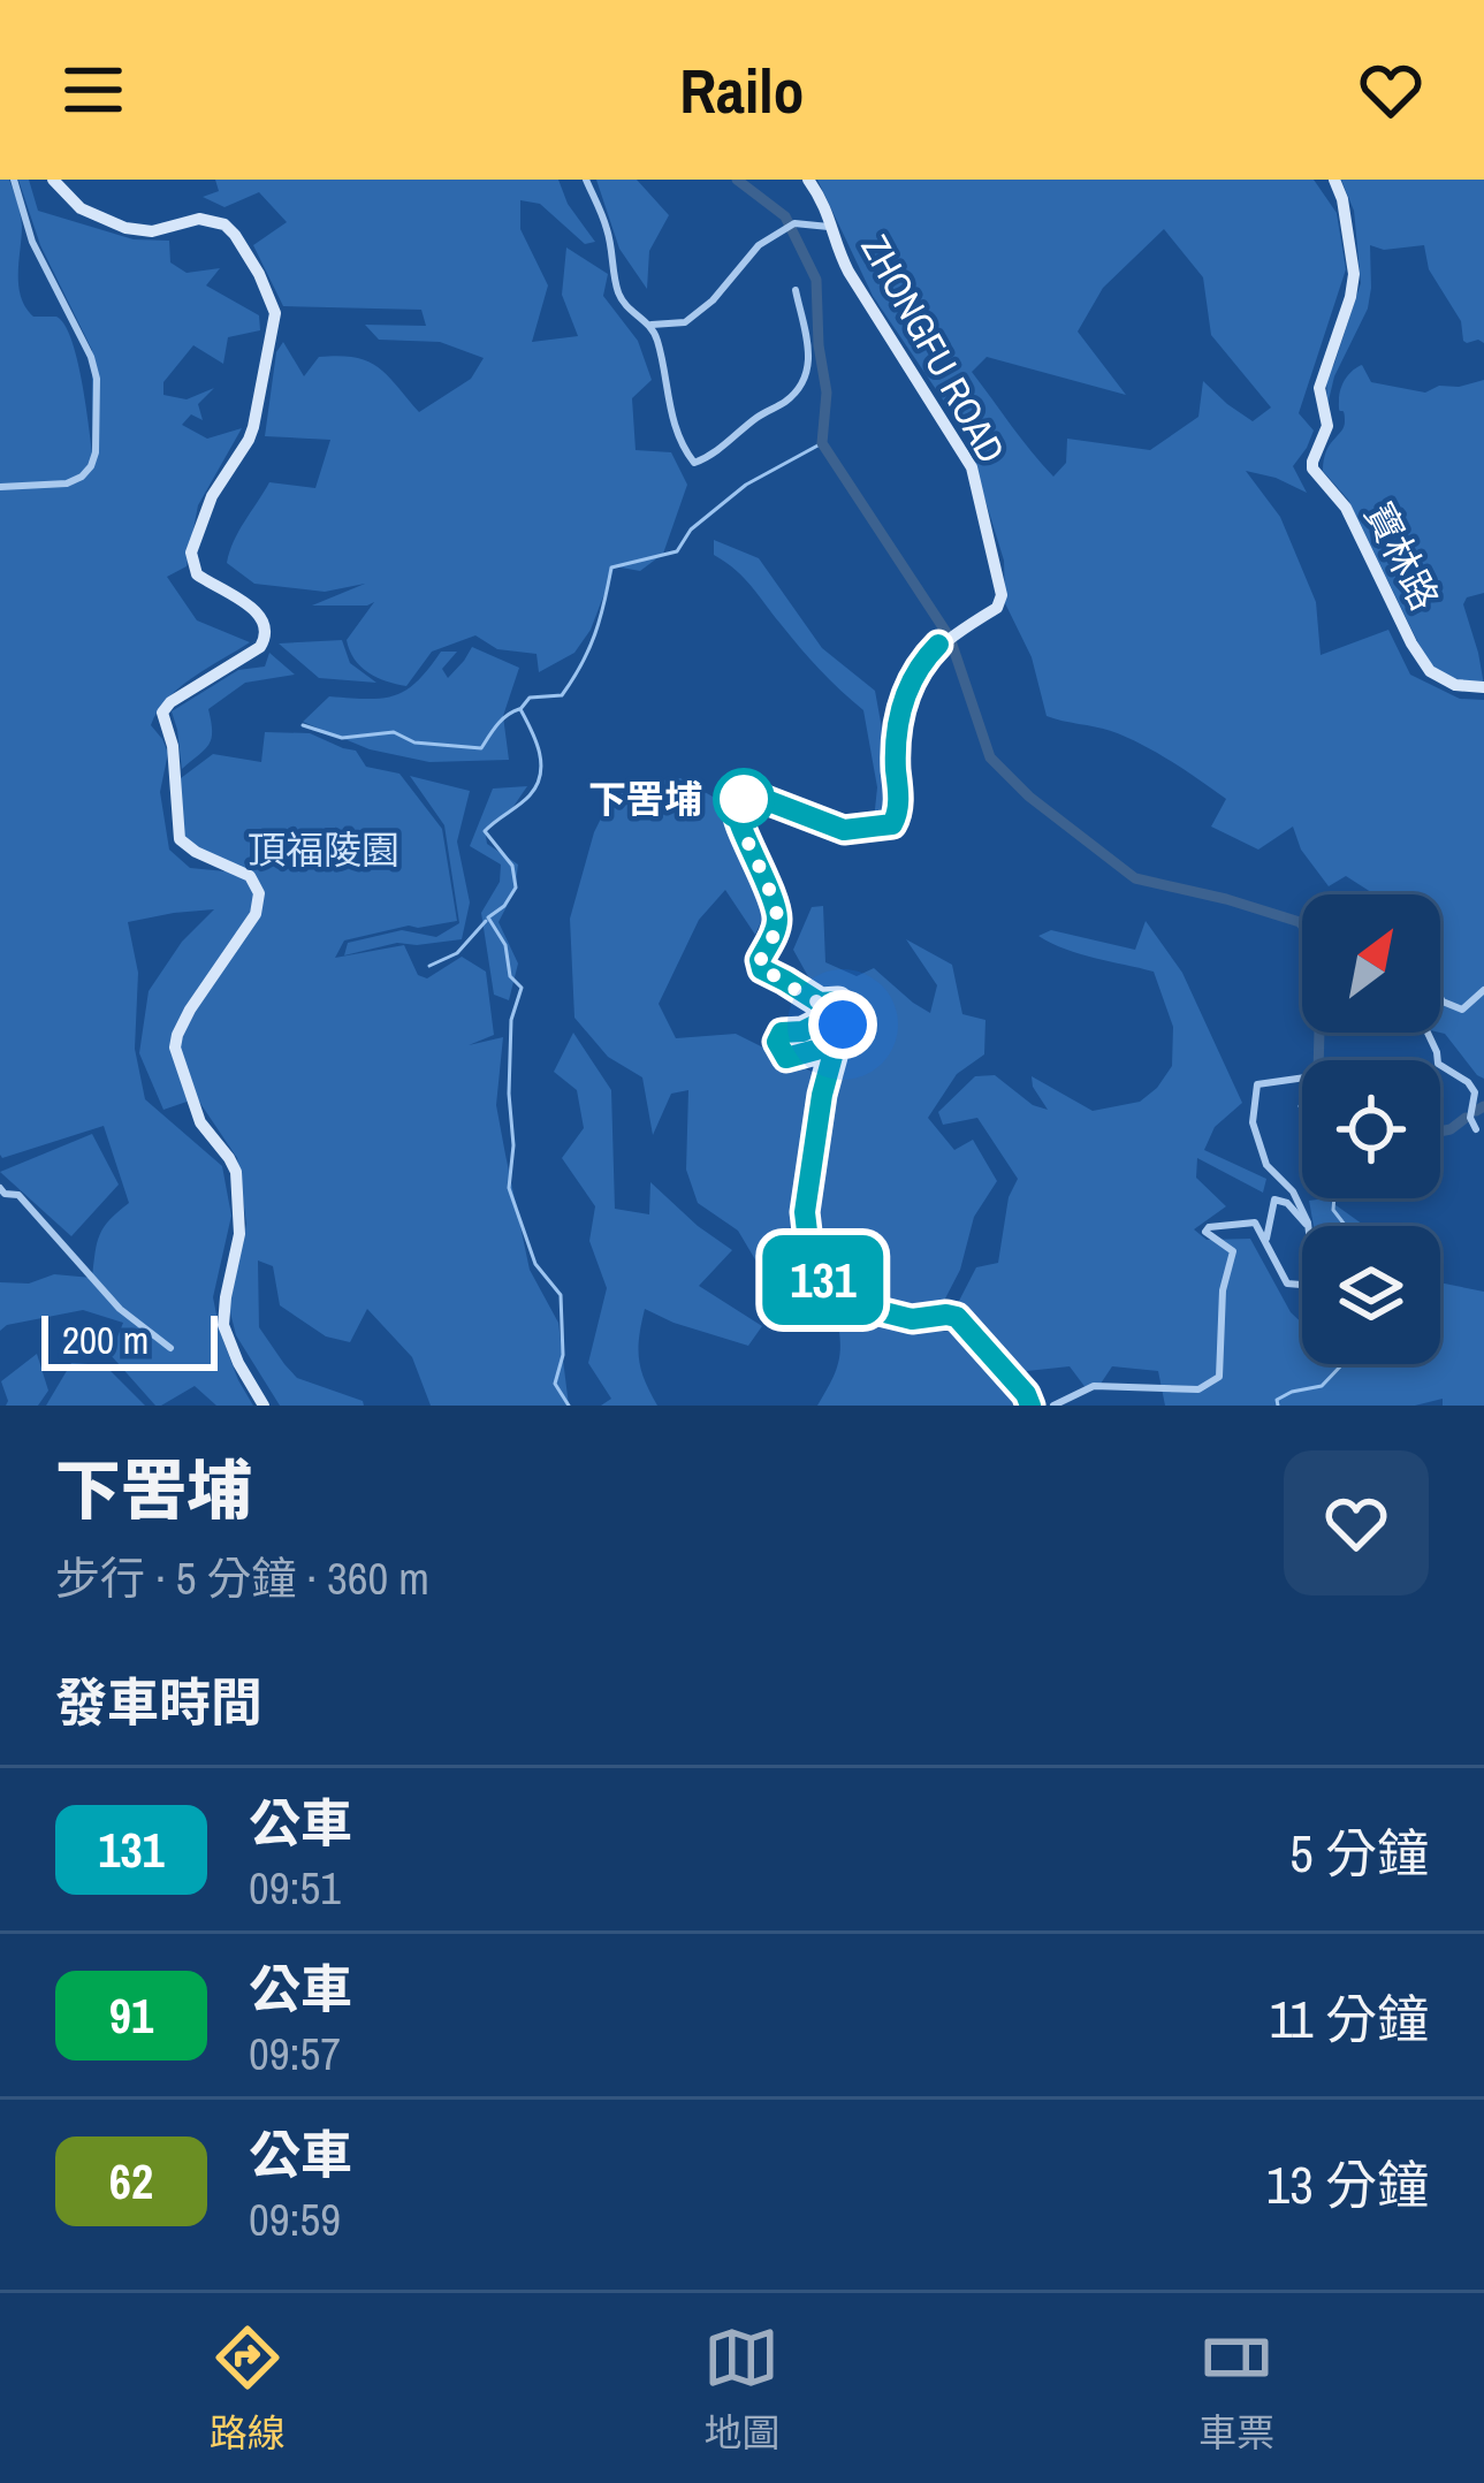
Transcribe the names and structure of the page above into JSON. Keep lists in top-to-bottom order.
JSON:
{
  "streets": {
    "street": ["ZHONGFU ROAD", "寶林路"]
  },
  "parks": ["頂福陵園"],
  "places": ["下罟埔"],
  "lines": ["bus line 131"],
  "scale_bar": "200 m",
  "north": "top right",
  "page": {
    "header": "Railo",
    "on_map": "131",
    "scale": "200 m",
    "heading": [
      ["下罟埔", "步行 · 5 分鐘 · 360 m"],
      "發車時間"
    ],
    "list": [
      {
        "mark": "131",
        "name": "公車",
        "note": "09:51",
        "value": "5 分鐘"
      },
      {
        "mark": "91",
        "name": "公車",
        "note": "09:57",
        "value": "11 分鐘"
      },
      {
        "mark": "62",
        "name": "公車",
        "note": "09:59",
        "value": "13 分鐘"
      }
    ],
    "tabs": ["路線", "地圖", "車票"]
  }
}
